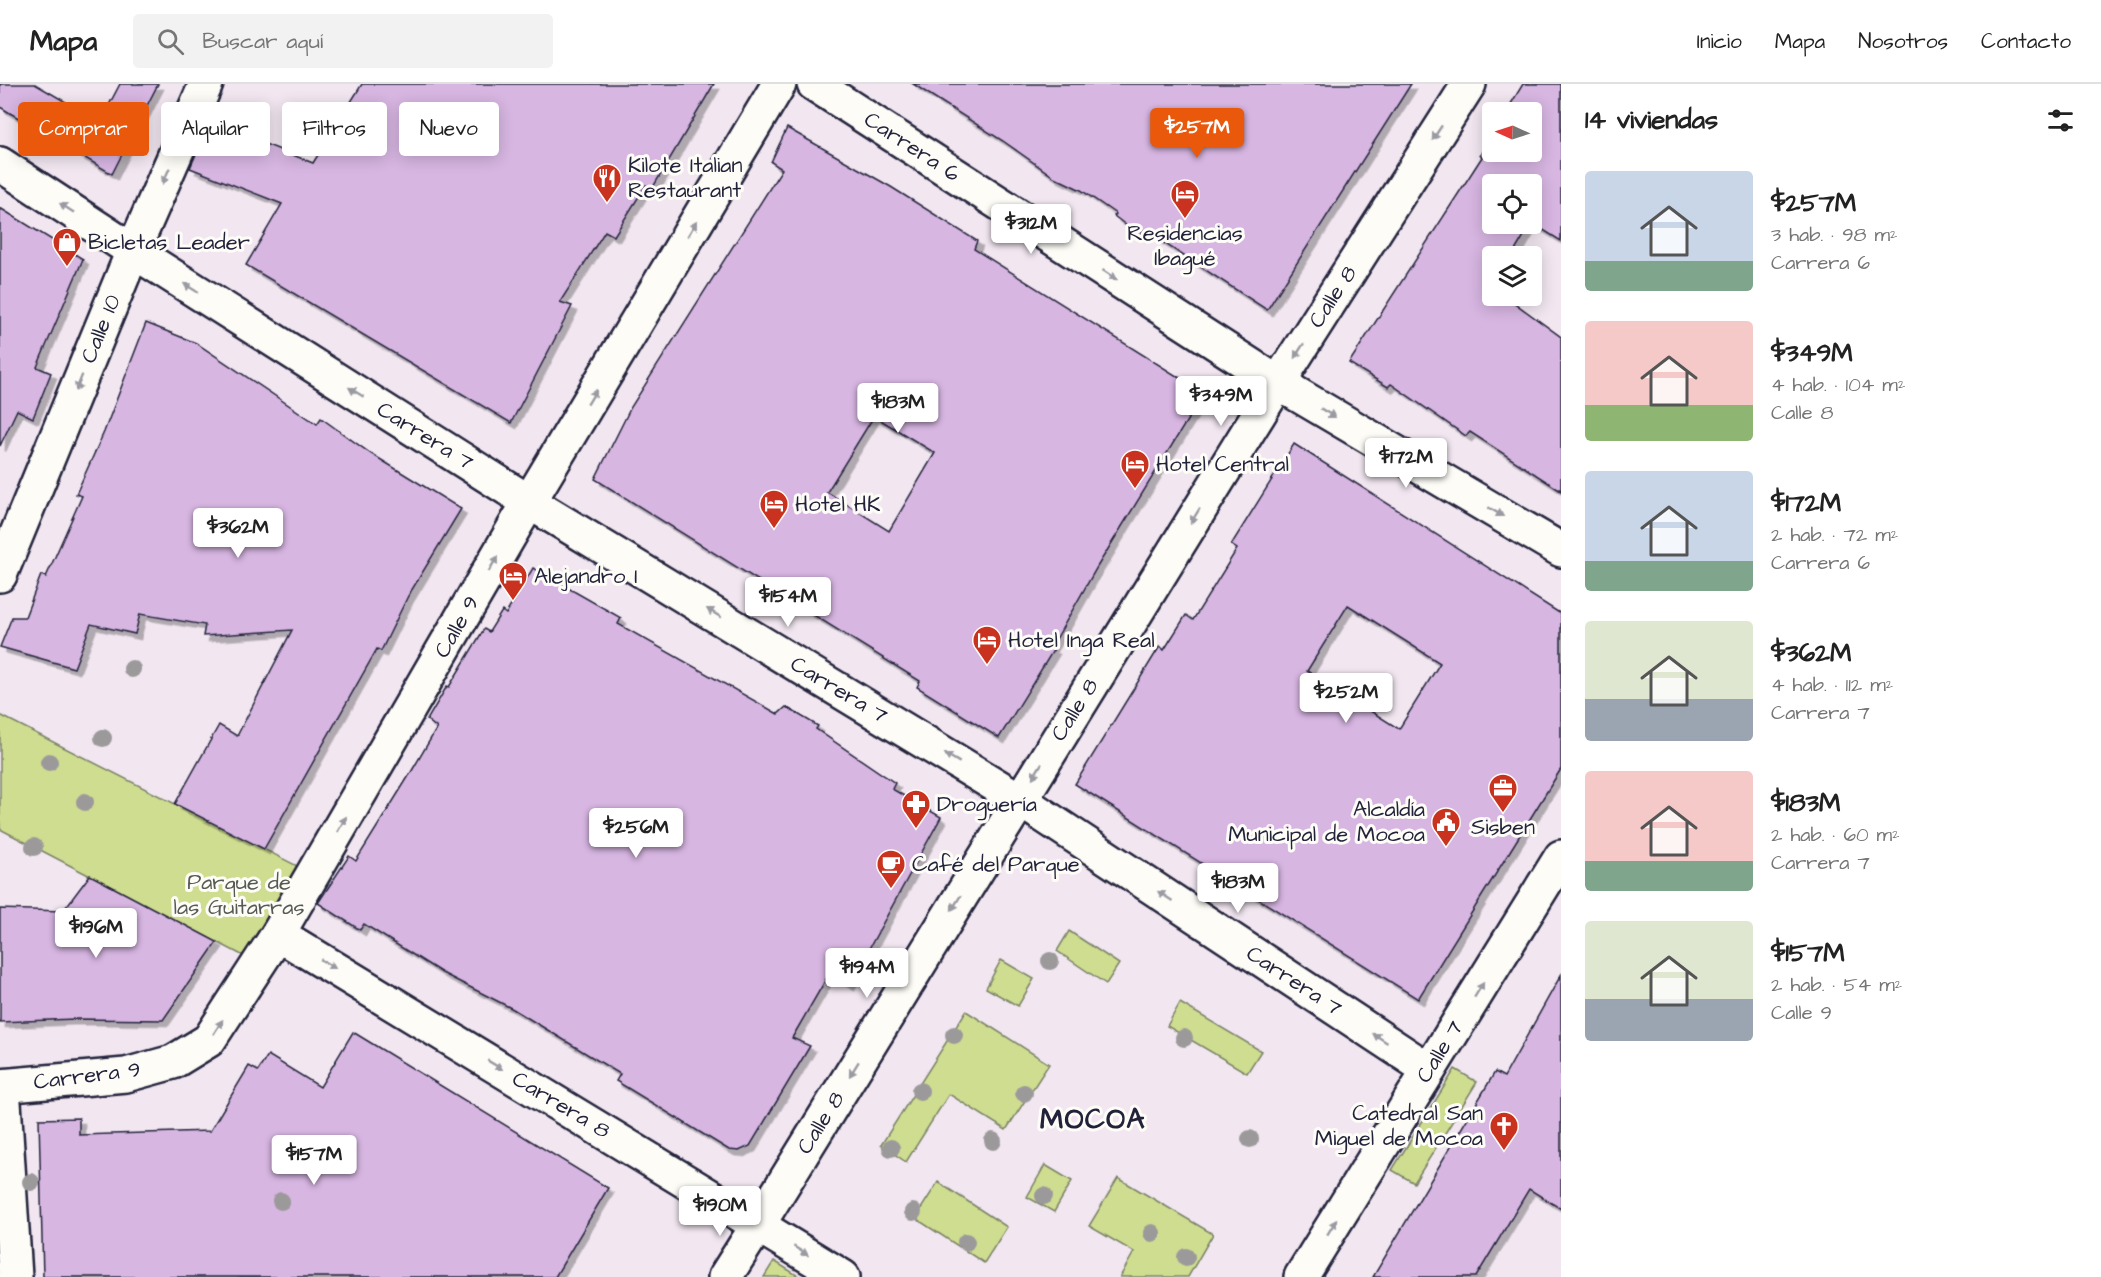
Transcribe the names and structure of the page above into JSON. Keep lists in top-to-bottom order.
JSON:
{
  "streets": {
    "main road": [
      "Carrera 6",
      "Calle 8",
      "Calle 10",
      "Carrera 7",
      "Calle 9",
      "Calle 7",
      "Carrera 9",
      "Carrera 8"
    ]
  },
  "crossings": [
    ["Carrera 6", "Calle 8"],
    ["Calle 8", "Carrera 7"],
    ["Calle 8", "Carrera 8"],
    ["Calle 10", "Carrera 7"],
    ["Carrera 7", "Calle 9"],
    ["Carrera 7", "Calle 7"],
    ["Calle 9", "Carrera 9"],
    ["Calle 9", "Carrera 8"]
  ],
  "one_way": [
    "Carrera 6",
    "Calle 8",
    "Calle 10",
    "Carrera 7",
    "Calle 9",
    "Calle 7",
    "Carrera 8"
  ],
  "districts": ["MOCOA"],
  "parks": ["Parque de las Guitarras"],
  "places": {
    "restaurant": ["Kilote Italian Restaurant"],
    "hotel": [
      "Residencias Ibagué",
      "Hotel Central",
      "Hotel HK",
      "Alejandro I",
      "Hotel Inga Real"
    ],
    "shop": ["Bicletas Leader"],
    "office": ["Sisben"],
    "pharmacy": ["Droguería"],
    "public building": ["Alcaldía Municipal de Mocoa"],
    "cafe": ["Café del Parque"],
    "church": ["Catedral San Miguel de Mocoa"]
  },
  "north": "left",
  "page": {
    "header": "Mapa",
    "search": "Buscar aquí",
    "nav": [
      "Inicio",
      "Mapa",
      "Nosotros",
      "Contacto"
    ],
    "heading": "14 viviendas",
    "chip": [
      "Comprar",
      "Alquilar",
      "Filtros",
      "Nuevo"
    ],
    "price": [
      "$257M",
      "$312M",
      "$349M",
      "$183M",
      "$172M",
      "$362M",
      "$154M",
      "$252M",
      "$256M",
      "$183M",
      "$196M",
      "$194M",
      "$157M",
      "$190M"
    ],
    "list": [
      {
        "name": "$257M",
        "note": "3 hab. · 98 m² · Carrera 6"
      },
      {
        "name": "$349M",
        "note": "4 hab. · 104 m² · Calle 8"
      },
      {
        "name": "$172M",
        "note": "2 hab. · 72 m² · Carrera 6"
      },
      {
        "name": "$362M",
        "note": "4 hab. · 112 m² · Carrera 7"
      },
      {
        "name": "$183M",
        "note": "2 hab. · 60 m² · Carrera 7"
      },
      {
        "name": "$157M",
        "note": "2 hab. · 54 m² · Calle 9"
      }
    ]
  }
}
